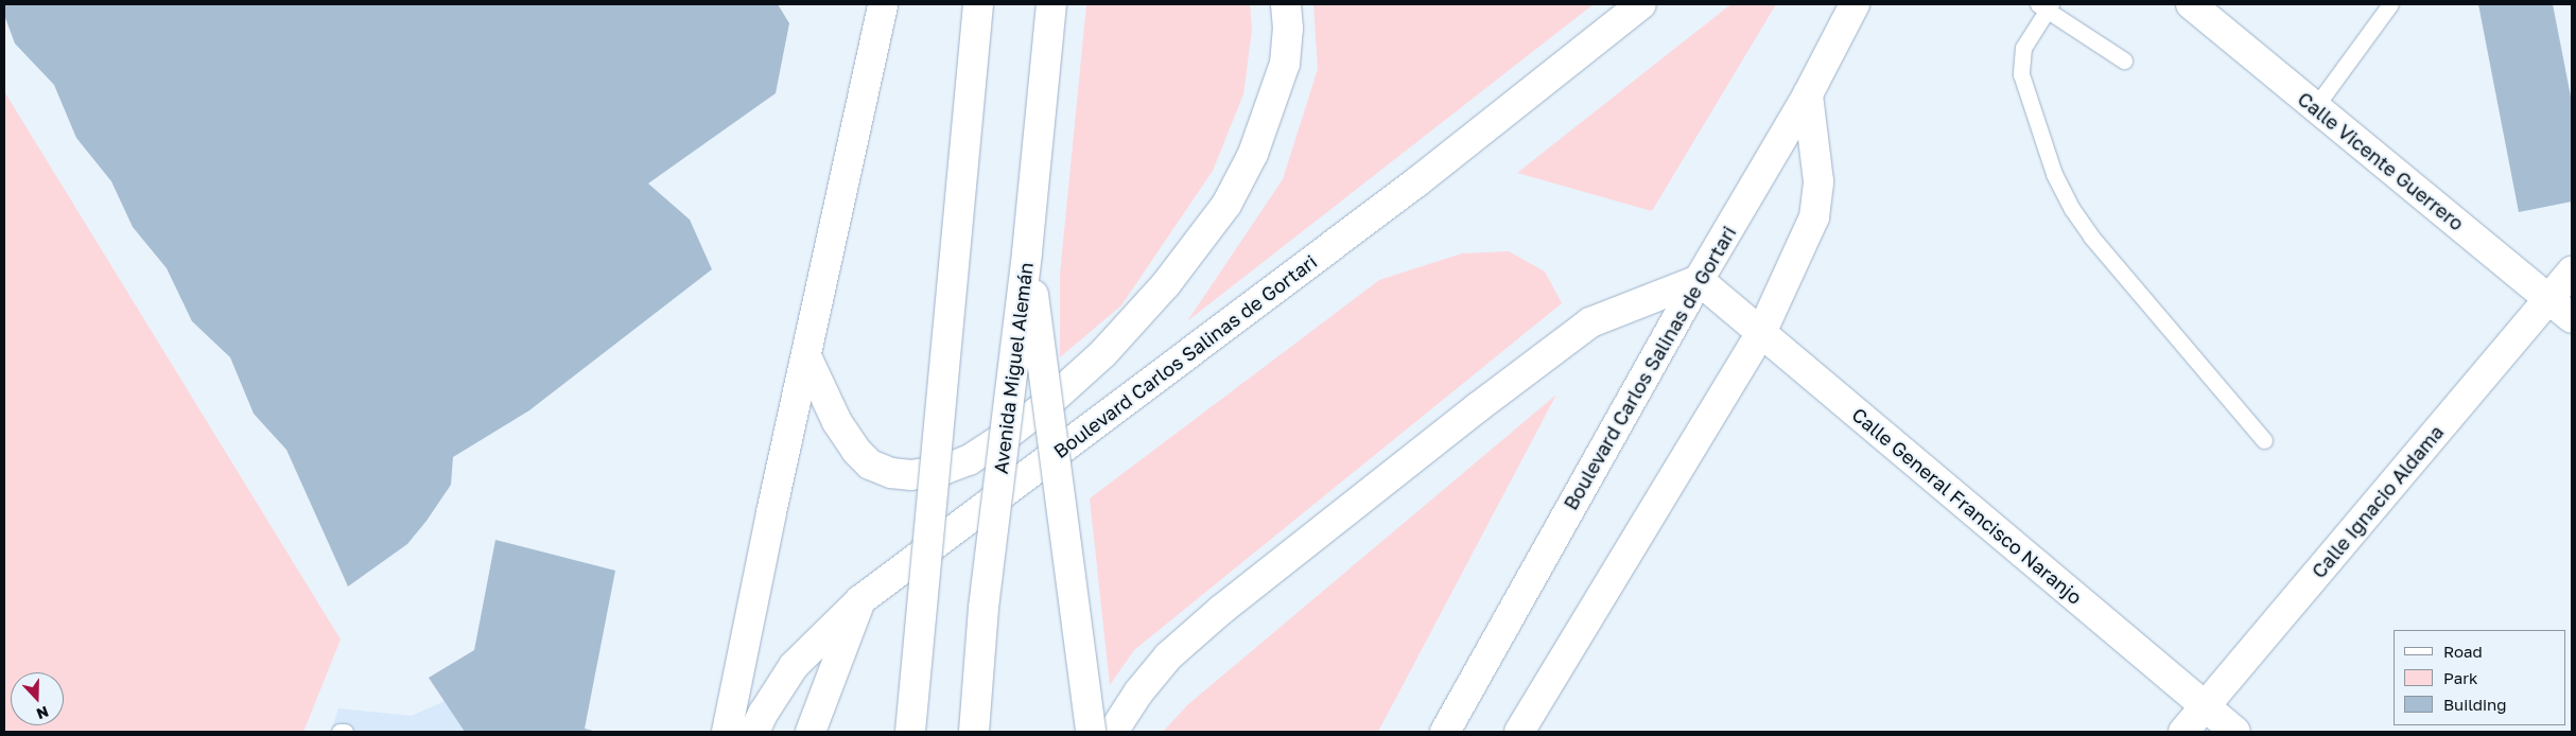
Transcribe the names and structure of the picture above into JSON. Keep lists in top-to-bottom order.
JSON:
{
  "streets": {
    "main road": [
      "Calle Vicente Guerrero",
      "Boulevard Carlos Salinas de Gortari",
      "Avenida Miguel Alemán",
      "Calle Ignacio Aldama",
      "Calle General Francisco Naranjo"
    ]
  },
  "crossings": [
    ["Calle Vicente Guerrero", "Calle Ignacio Aldama"],
    ["Boulevard Carlos Salinas de Gortari", "Calle General Francisco Naranjo"],
    ["Calle Ignacio Aldama", "Calle General Francisco Naranjo"]
  ],
  "legend": ["Road", "Park", "Building"],
  "north": "bottom"
}
